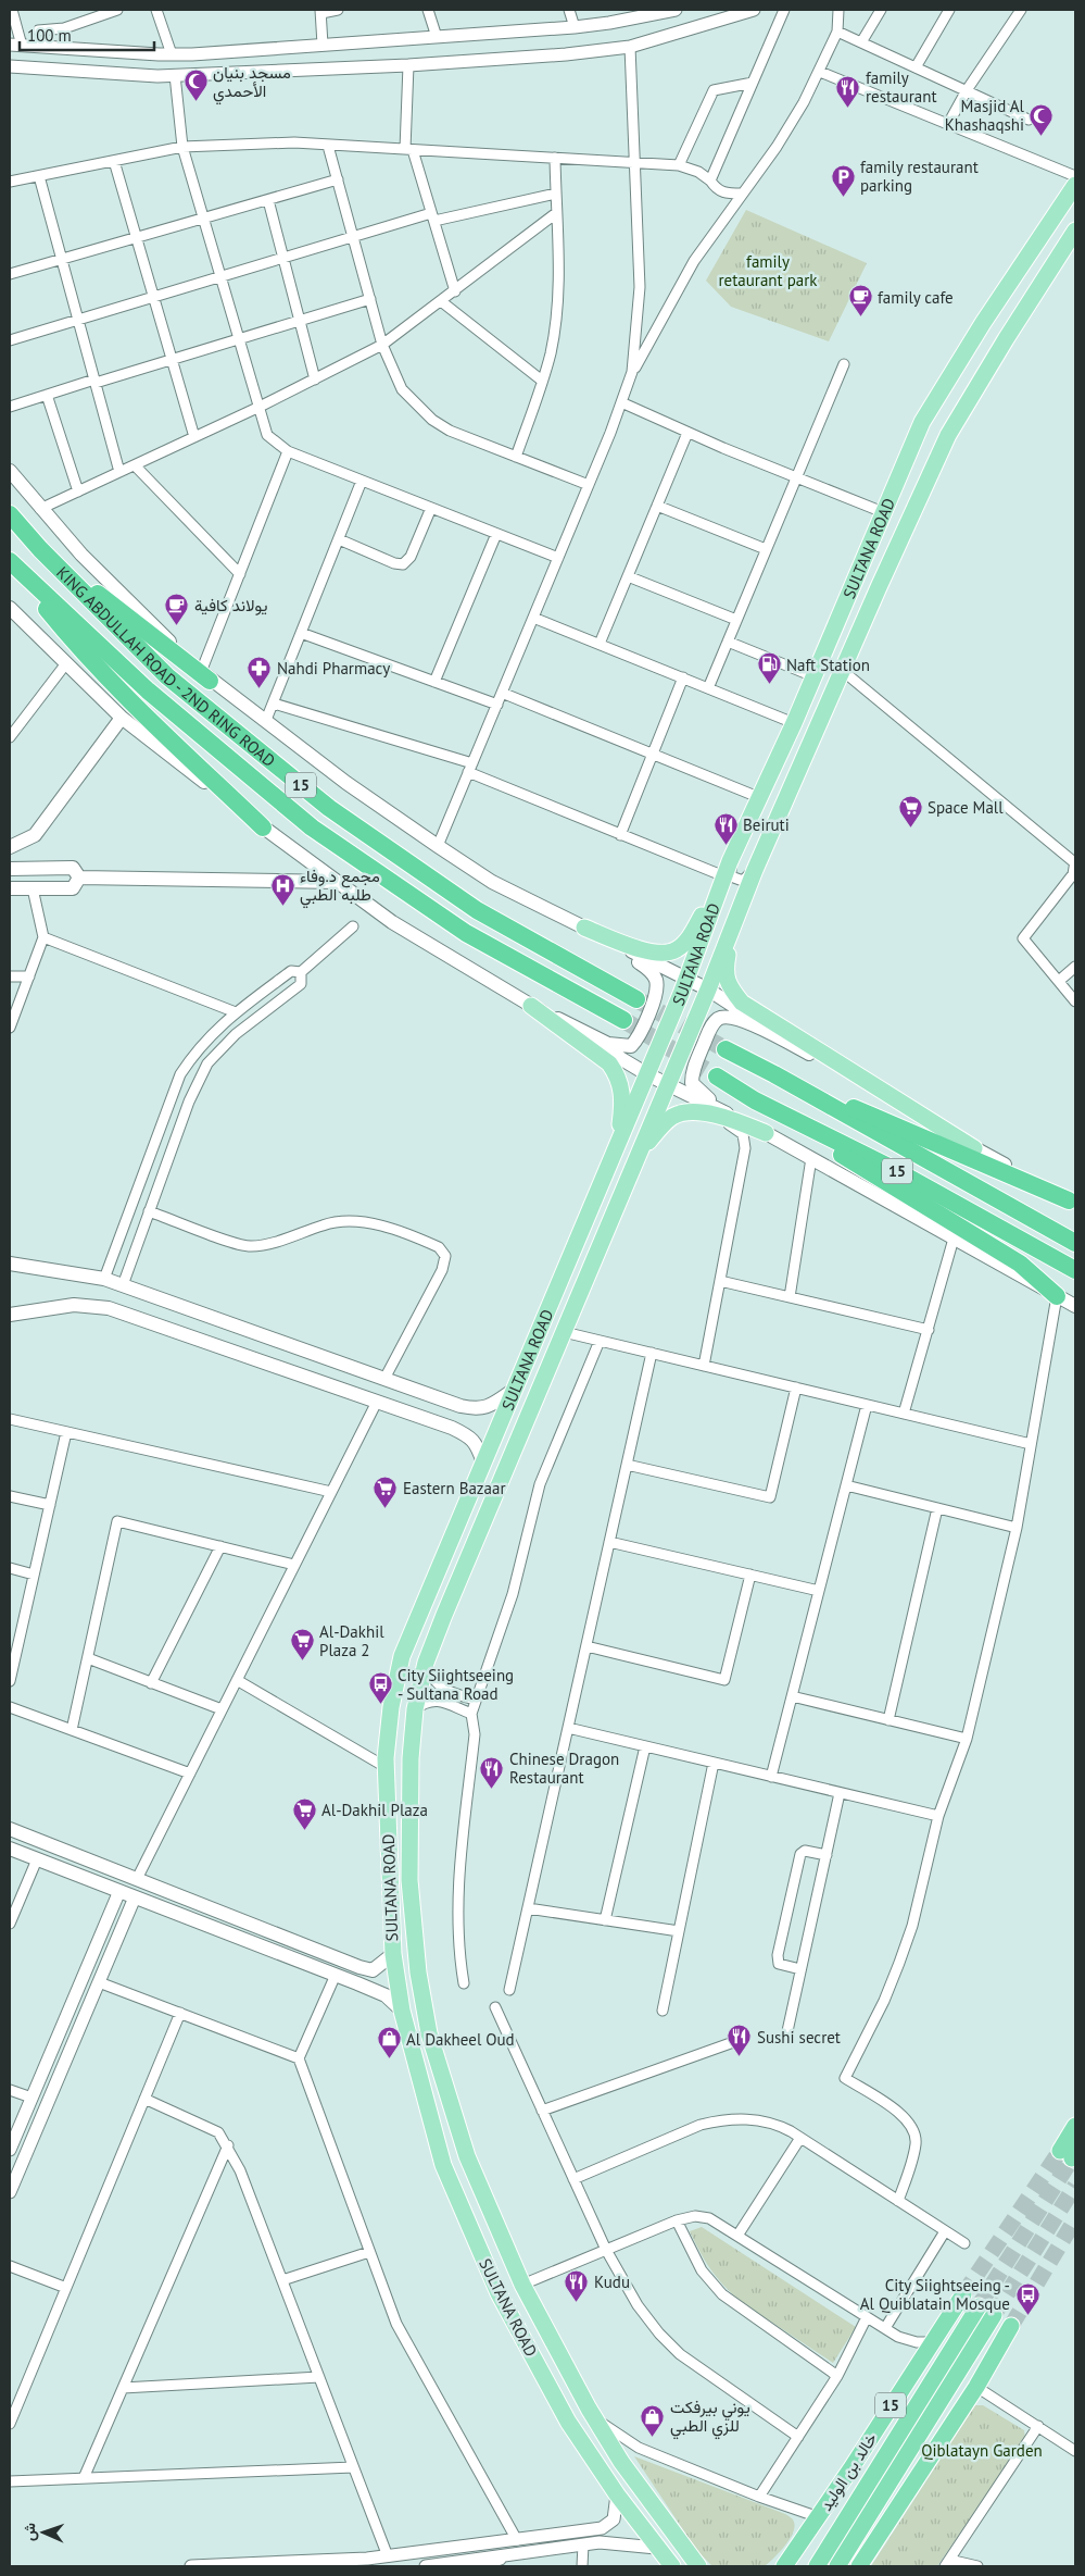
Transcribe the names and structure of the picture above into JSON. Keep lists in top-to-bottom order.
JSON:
{
  "streets": {
    "highway": ["KING ABDULLAH ROAD - 2ND RING ROAD", "15", "خالد بن الوليد"],
    "main road": ["SULTANA ROAD"]
  },
  "parks": ["family retaurant park", "Qiblatayn Garden"],
  "places": {
    "mosque": ["مسجد بنيان الأحمدي", "Masjid Al Khashaqshi"],
    "restaurant": [
      "family restaurant",
      "Beiruti",
      "Chinese Dragon Restaurant",
      "Sushi secret",
      "Kudu"
    ],
    "parking": ["family restaurant parking"],
    "cafe": ["family cafe", "يولاند كافية"],
    "fuel station": ["Naft Station"],
    "pharmacy": ["Nahdi Pharmacy"],
    "supermarket": [
      "Space Mall",
      "Eastern Bazaar",
      "Al-Dakhil Plaza 2",
      "Al-Dakhil Plaza"
    ],
    "hospital": ["مجمع د.وفاء طلبه الطبي"],
    "bus stop": ["City Siightseeing - Sultana Road", "City Siightseeing - Al Quiblatain Mosque"],
    "shop": ["Al Dakheel Oud", "يوني بيرفكت للزي الطبي"]
  },
  "scale_bar": "100 m",
  "north": "left"
}
